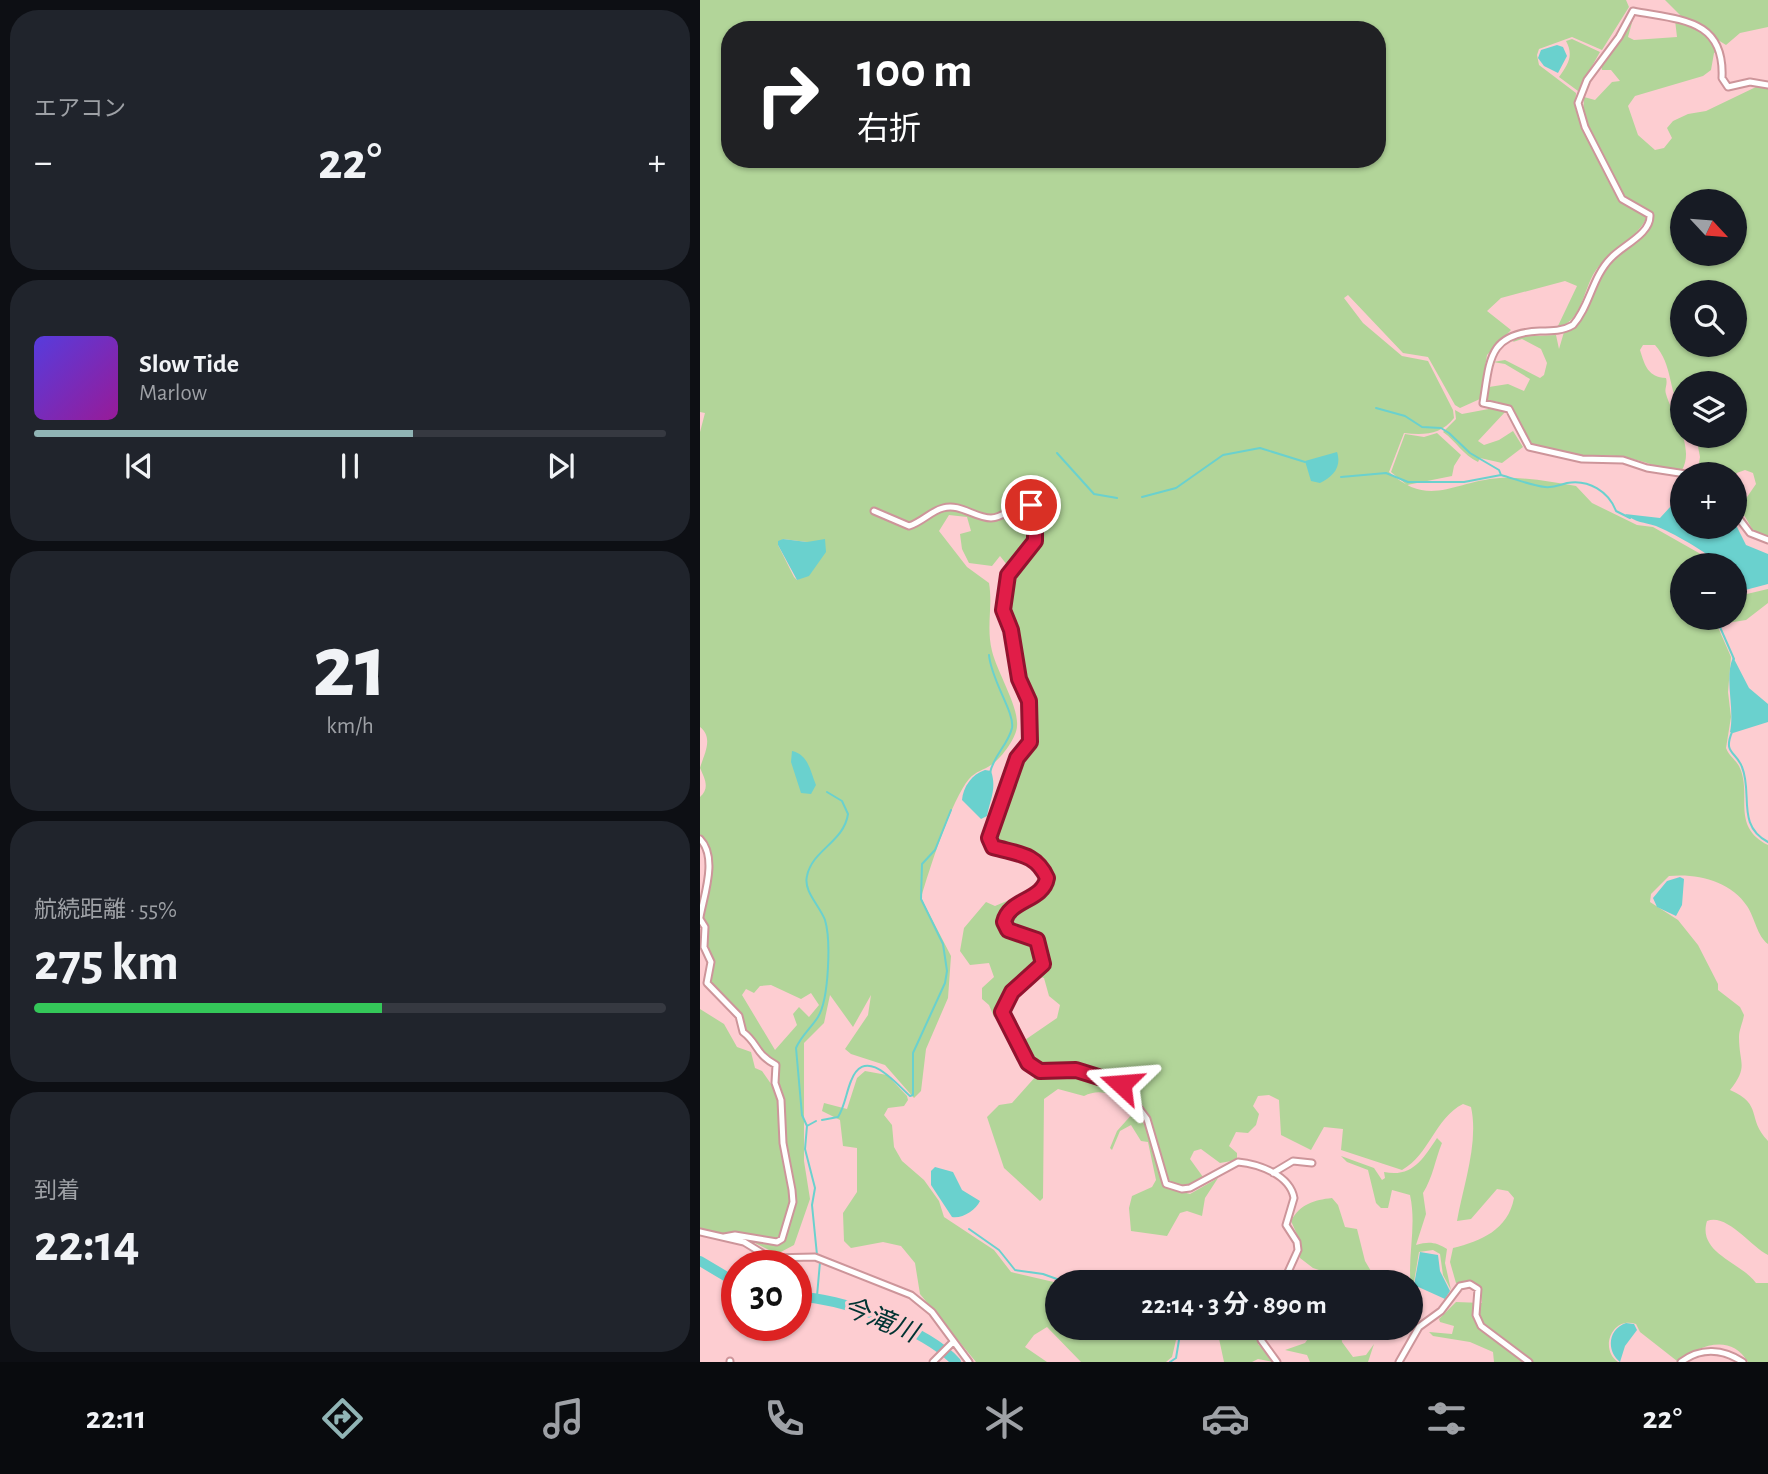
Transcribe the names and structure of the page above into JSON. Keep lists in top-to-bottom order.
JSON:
{
  "water": ["今滝川"],
  "north": "bottom right",
  "page": {
    "tile": [
      "エアコン",
      ["21", "km/h"],
      ["航続距離 · 55%", "275 km"],
      ["到着", "22:14"]
    ],
    "turn": ["100 m", "右折"],
    "heat": ["−", "22°", "+"],
    "map_buttons": ["+", "−"],
    "song": ["Slow Tide", "Marlow"],
    "limit": "30",
    "trip": "22:14 · 3 分 · 890 m",
    "tabs": ["22:11", "22°"]
  }
}
